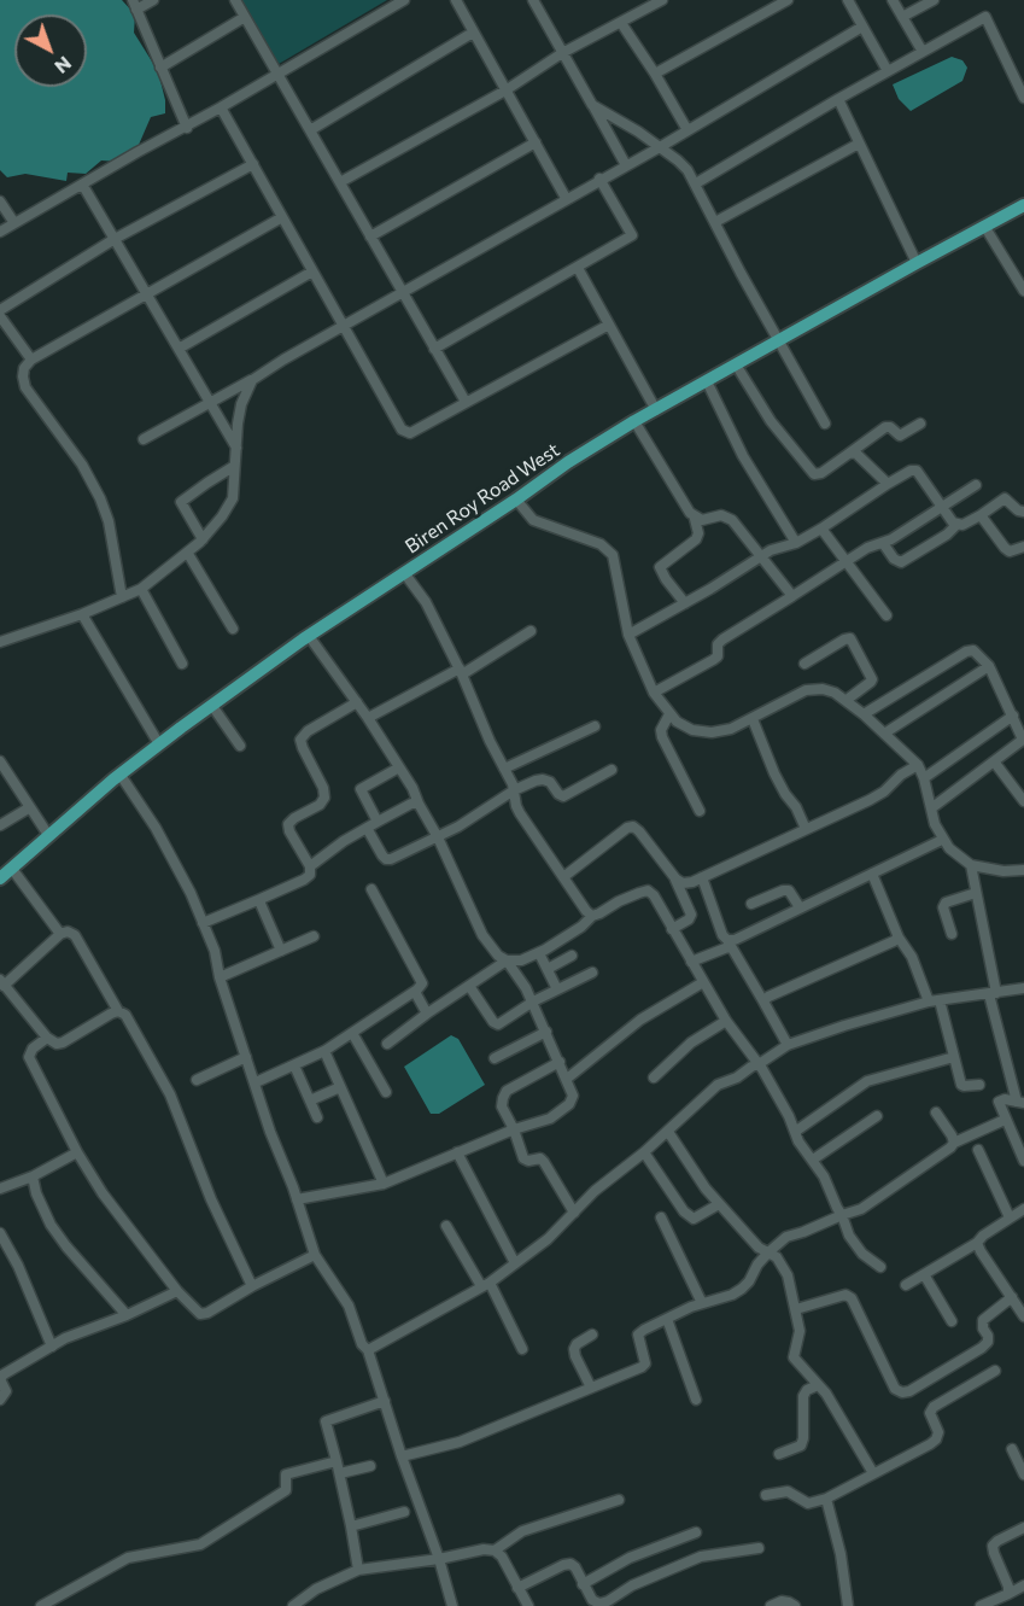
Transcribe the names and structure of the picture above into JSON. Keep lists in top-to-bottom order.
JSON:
{
  "streets": {
    "main road": ["Biren Roy Road West"]
  },
  "north": "bottom right"
}
